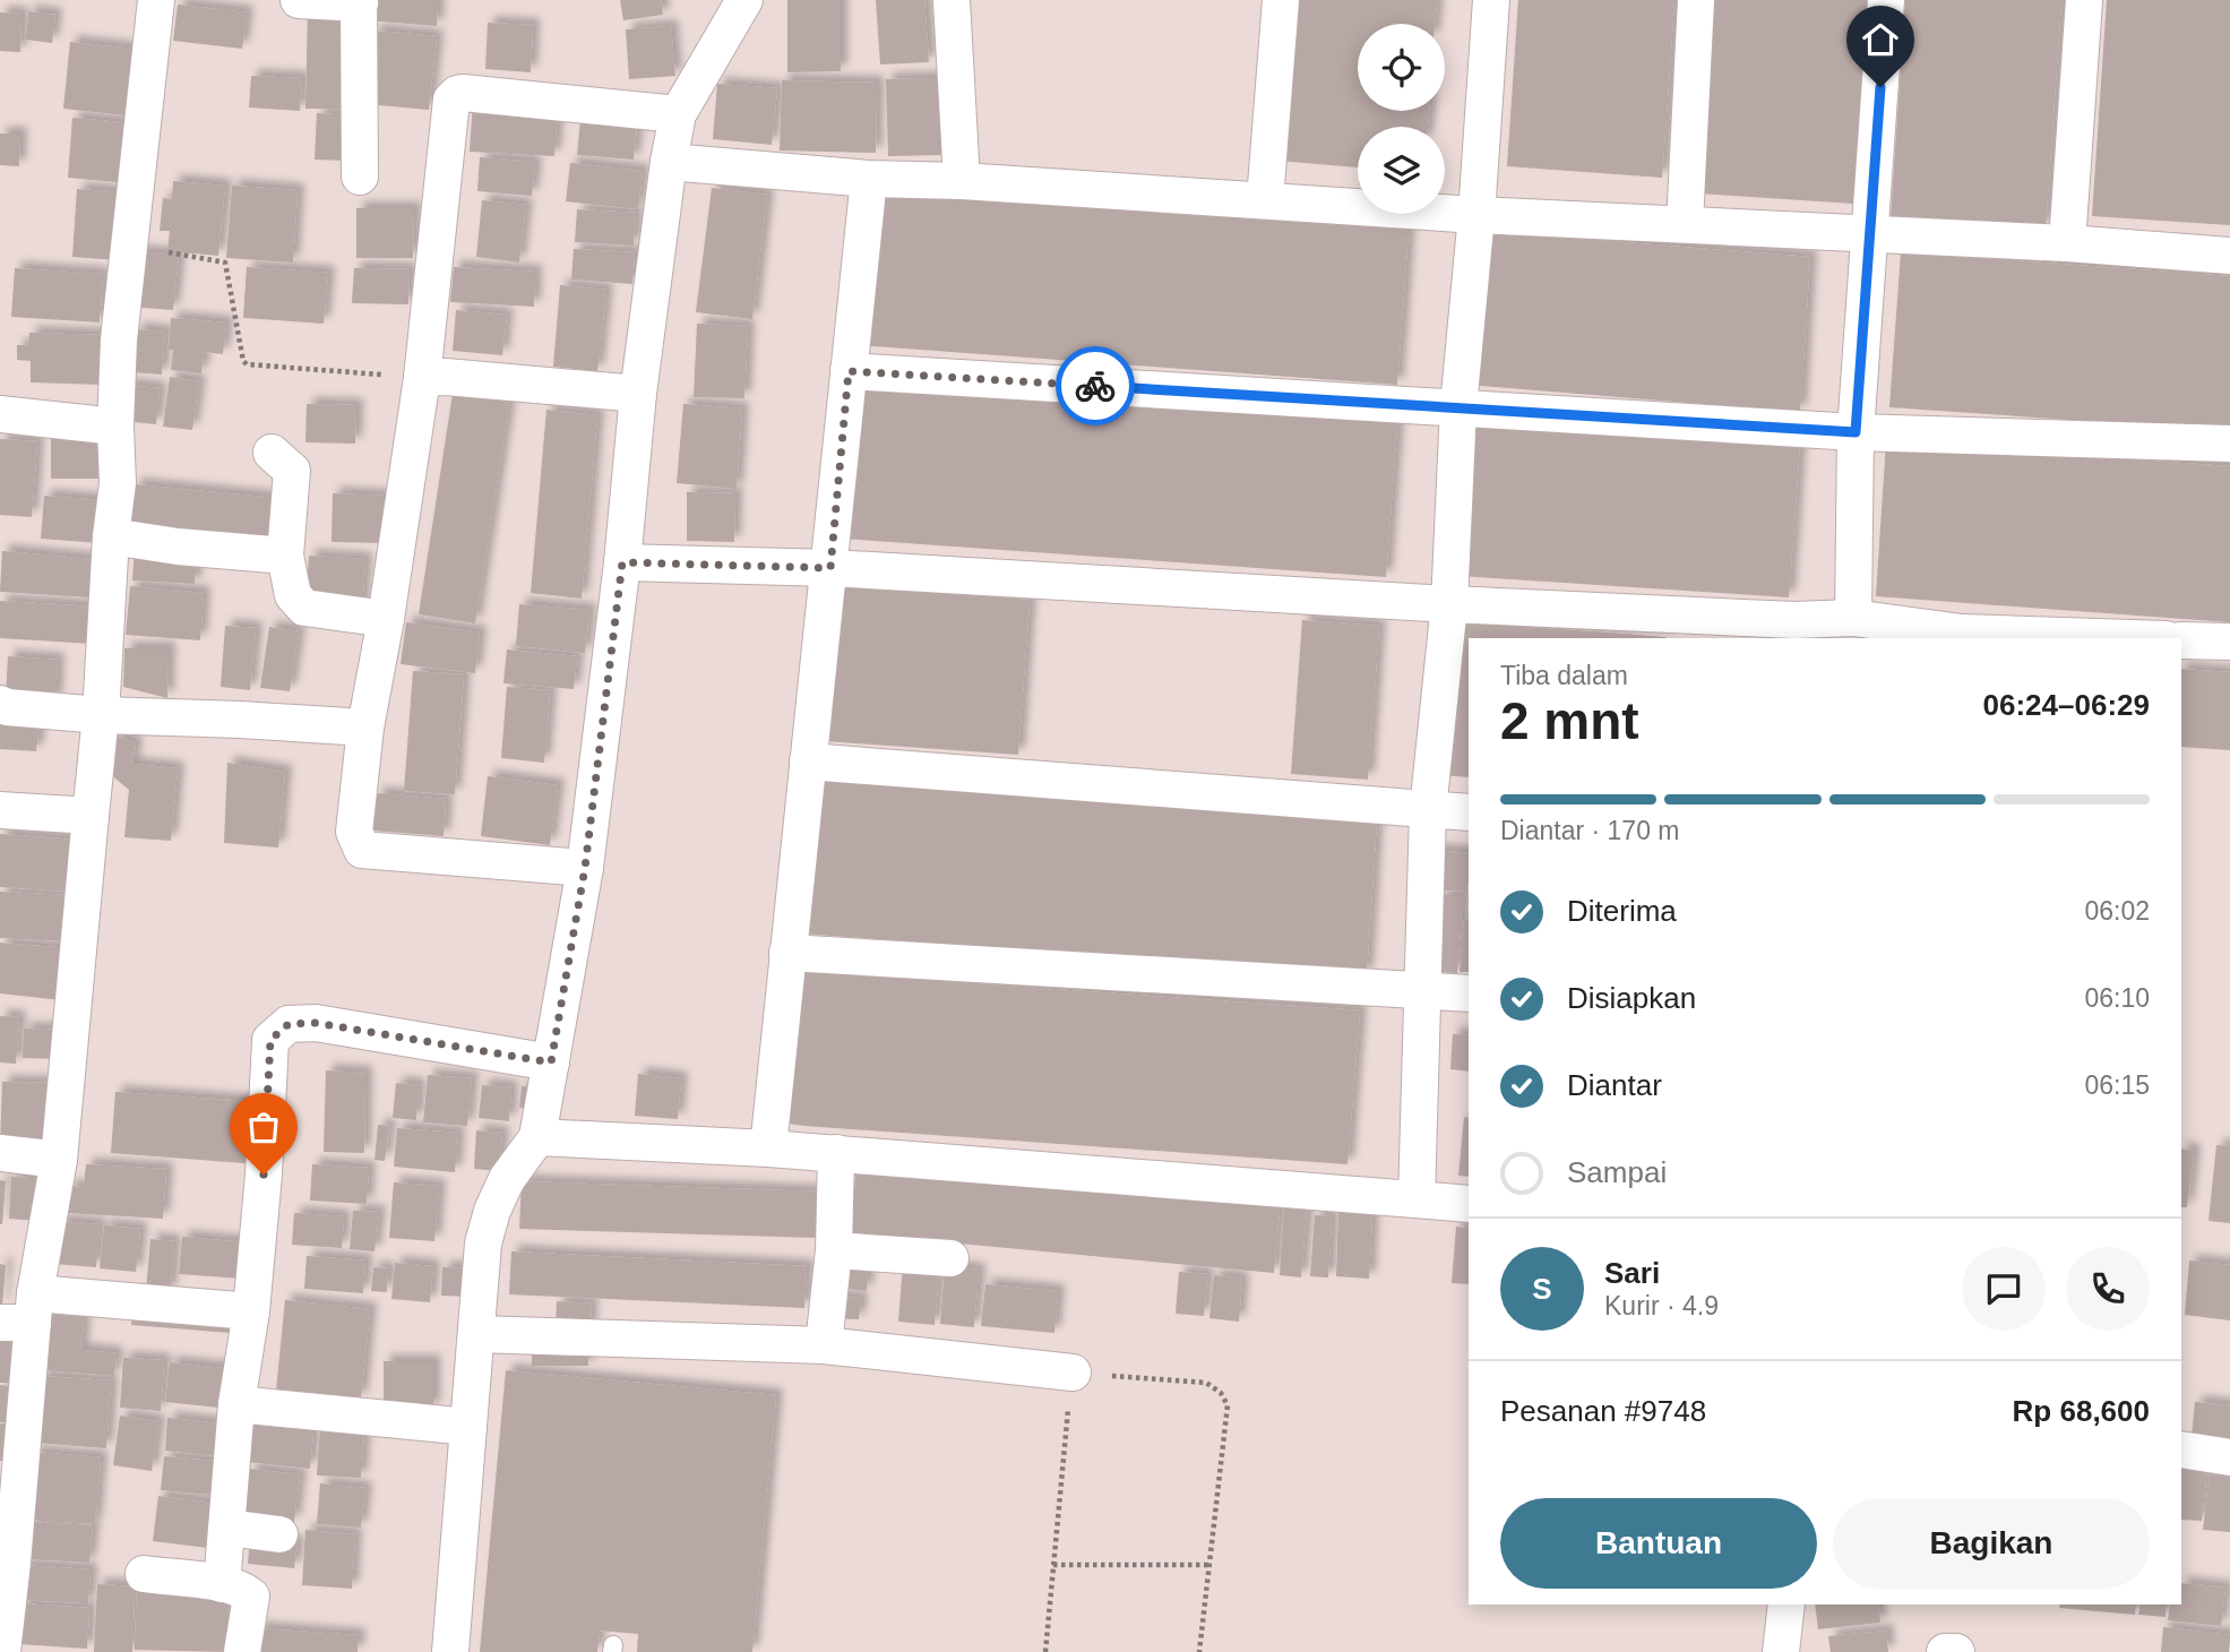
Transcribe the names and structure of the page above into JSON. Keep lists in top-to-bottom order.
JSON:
{
  "page": {
    "heading": ["2 mnt", "Tiba dalam", "06:24–06:29"],
    "panel": [
      "Sari",
      "Kurir · 4.9",
      "Pesanan #9748",
      "Rp 68,600"
    ],
    "bar": "Diantar · 170 m",
    "list": [
      ["Diterima", "06:02"],
      ["Disiapkan", "06:10"],
      ["Diantar", "06:15"],
      "Sampai"
    ],
    "round": "S",
    "buttons": ["Bantuan", "Bagikan"]
  }
}
